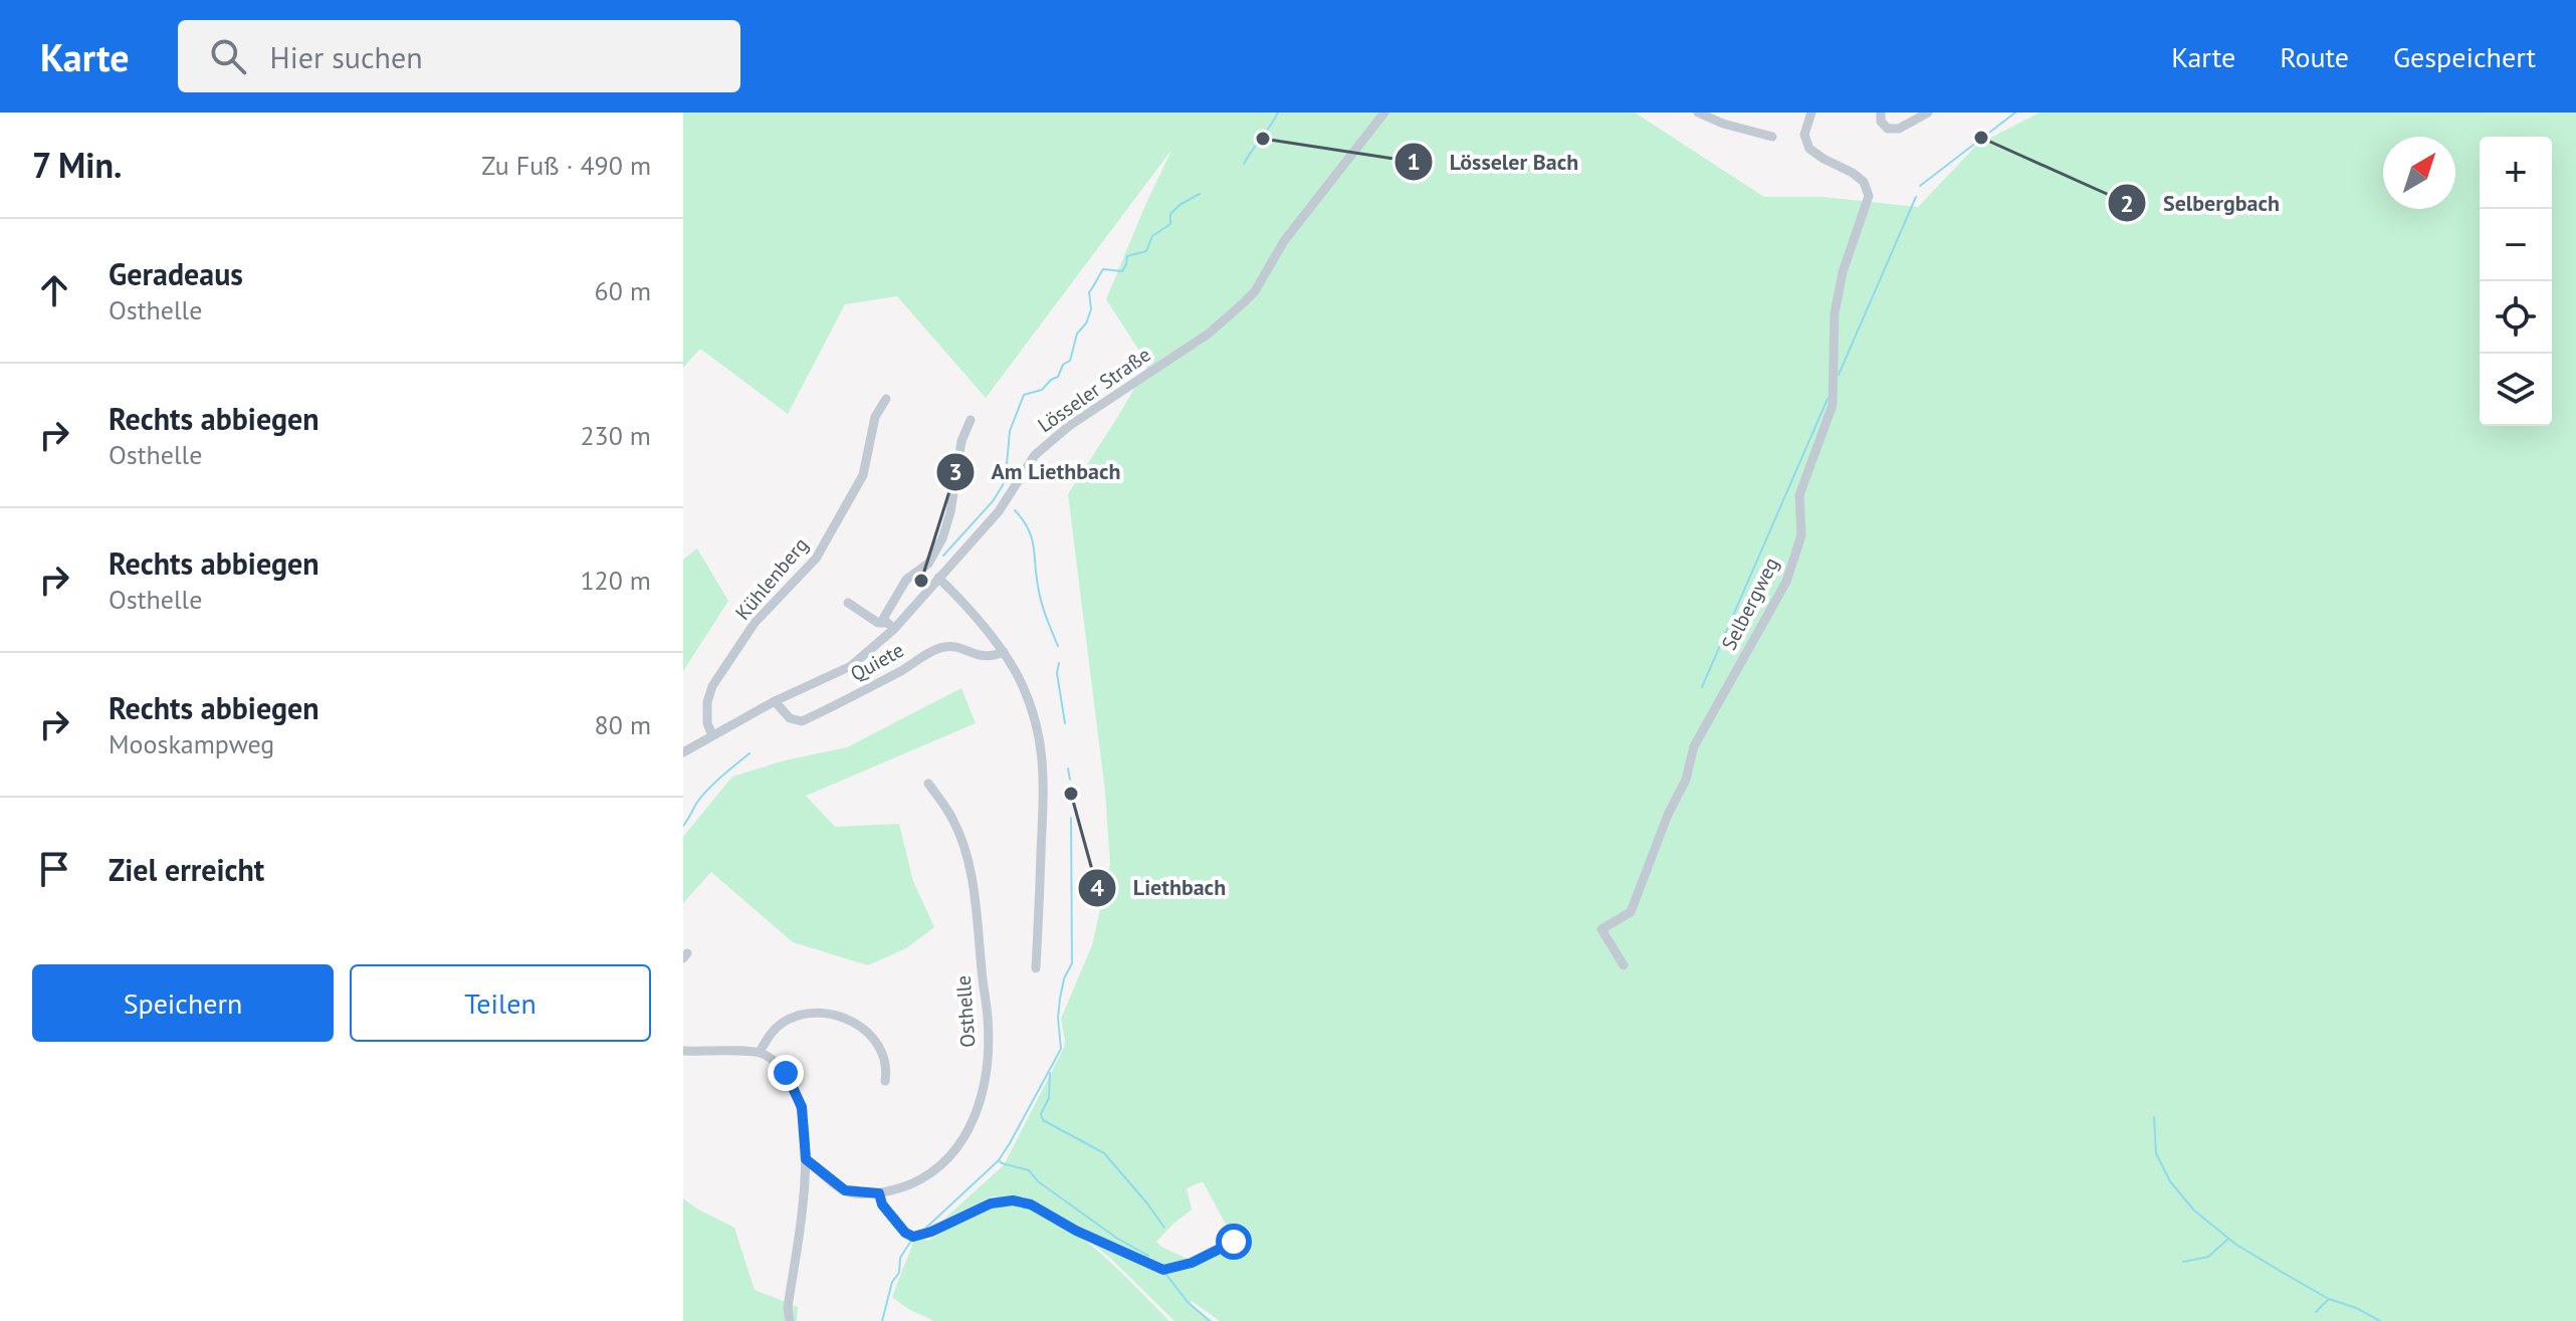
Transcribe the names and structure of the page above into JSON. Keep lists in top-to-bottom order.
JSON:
{
  "streets": {
    "street": [
      "Lösseler Straße",
      "Kühlenberg",
      "Selbergweg",
      "Quiete",
      "Osthelle"
    ]
  },
  "crossings": [
    ["Lösseler Straße", "Kühlenberg"],
    ["Lösseler Straße", "Quiete"]
  ],
  "places": [
    "Selbergbach",
    "Lösseler Bach",
    "Am Liethbach",
    "Liethbach"
  ],
  "north": "top right",
  "page": {
    "header": "Karte",
    "search": "Hier suchen",
    "nav": ["Karte", "Route", "Gespeichert"],
    "heading": ["7 Min.", "Zu Fuß · 490 m"],
    "map_buttons": ["+", "−"],
    "list": [
      ["Geradeaus", "Osthelle", "60 m"],
      ["Rechts abbiegen", "Osthelle", "230 m"],
      ["Rechts abbiegen", "Osthelle", "120 m"],
      ["Rechts abbiegen", "Mooskampweg", "80 m"],
      "Ziel erreicht"
    ],
    "buttons": ["Speichern", "Teilen"]
  }
}
